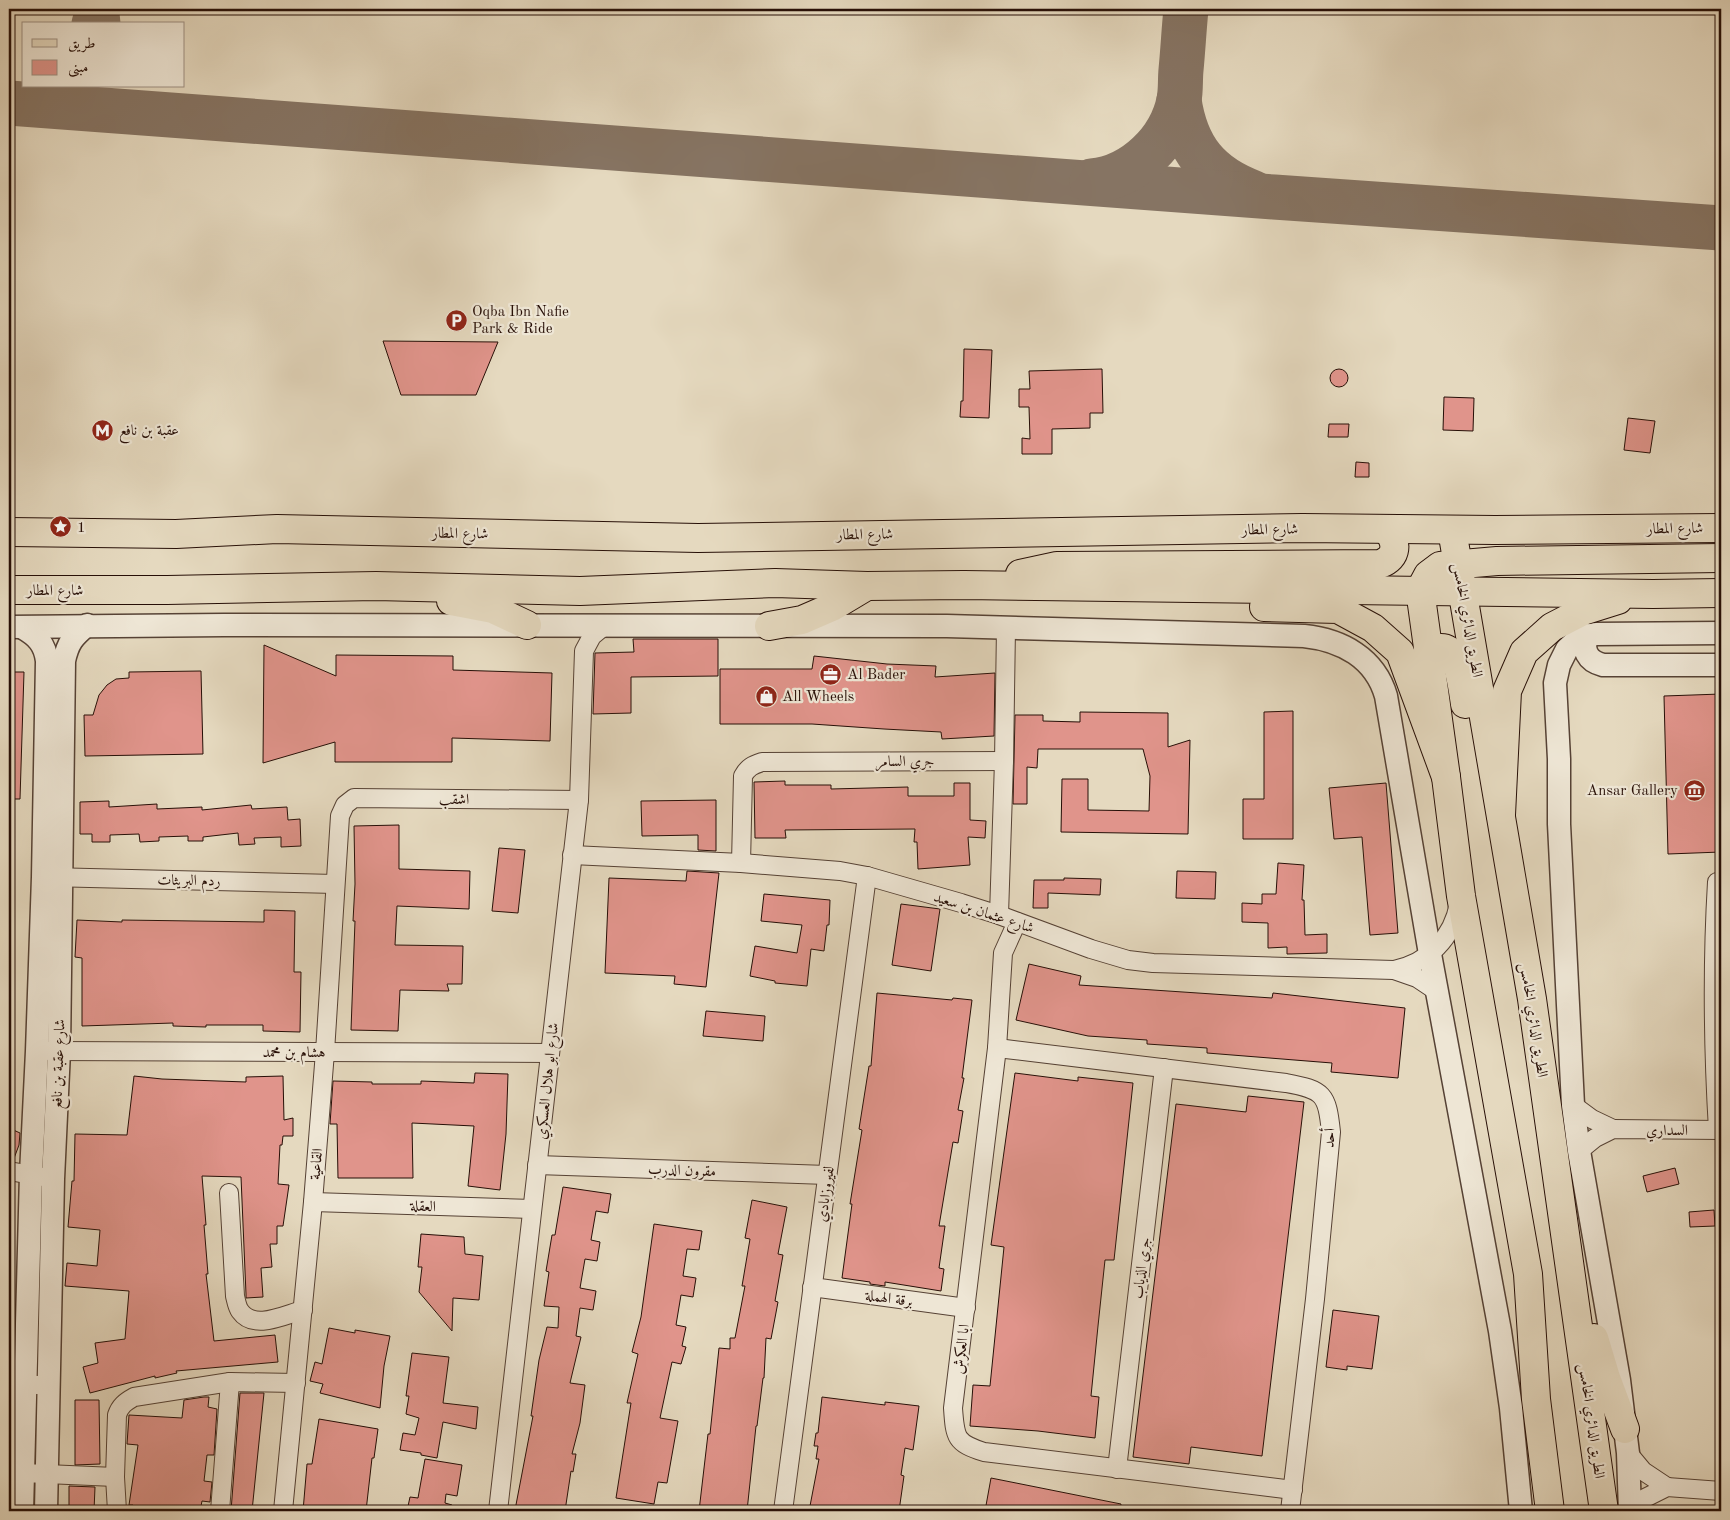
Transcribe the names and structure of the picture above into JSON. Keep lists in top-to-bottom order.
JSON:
{
  "streets": {
    "main road": ["شارع المطار", "الطريق الدائري الخامس"],
    "street": [
      "جري السامر",
      "اشقب",
      "ردم البريثات",
      "شارع عثمان بن سعيد",
      "هشام بن محمد",
      "شارع عقبة بن نافع",
      "شارع ابو هلال العسكري",
      "السداري",
      "أحد",
      "القاعية",
      "مقرون الدرب",
      "لفيروزابادي",
      "العقلة",
      "جري الذياب",
      "برقة الهملة",
      "ابا العكرش"
    ]
  },
  "crossings": [
    ["شارع المطار", "الطريق الدائري الخامس"],
    ["الطريق الدائري الخامس", "السداري"],
    ["جري السامر", "شارع عثمان بن سعيد"],
    ["اشقب", "شارع ابو هلال العسكري"],
    ["اشقب", "القاعية"],
    ["ردم البريثات", "شارع عقبة بن نافع"],
    ["ردم البريثات", "القاعية"],
    ["شارع عثمان بن سعيد", "شارع ابو هلال العسكري"],
    ["شارع عثمان بن سعيد", "لفيروزابادي"],
    ["شارع عثمان بن سعيد", "ابا العكرش"],
    ["هشام بن محمد", "شارع عقبة بن نافع"],
    ["هشام بن محمد", "شارع ابو هلال العسكري"],
    ["هشام بن محمد", "القاعية"],
    ["شارع ابو هلال العسكري", "مقرون الدرب"],
    ["شارع ابو هلال العسكري", "العقلة"],
    ["أحد", "جري الذياب"],
    ["أحد", "ابا العكرش"],
    ["القاعية", "العقلة"],
    ["مقرون الدرب", "لفيروزابادي"],
    ["لفيروزابادي", "برقة الهملة"],
    ["جري الذياب", "ابا العكرش"],
    ["برقة الهملة", "ابا العكرش"]
  ],
  "places": {
    "parking": ["Oqba Ibn Nafie Park & Ride"],
    "metro station": ["عقبة بن نافع"],
    "place": ["1"],
    "office": ["Al Bader"],
    "shop": ["All Wheels"],
    "museum": ["Ansar Gallery"]
  },
  "legend": ["طريق", "مبنى"]
}
